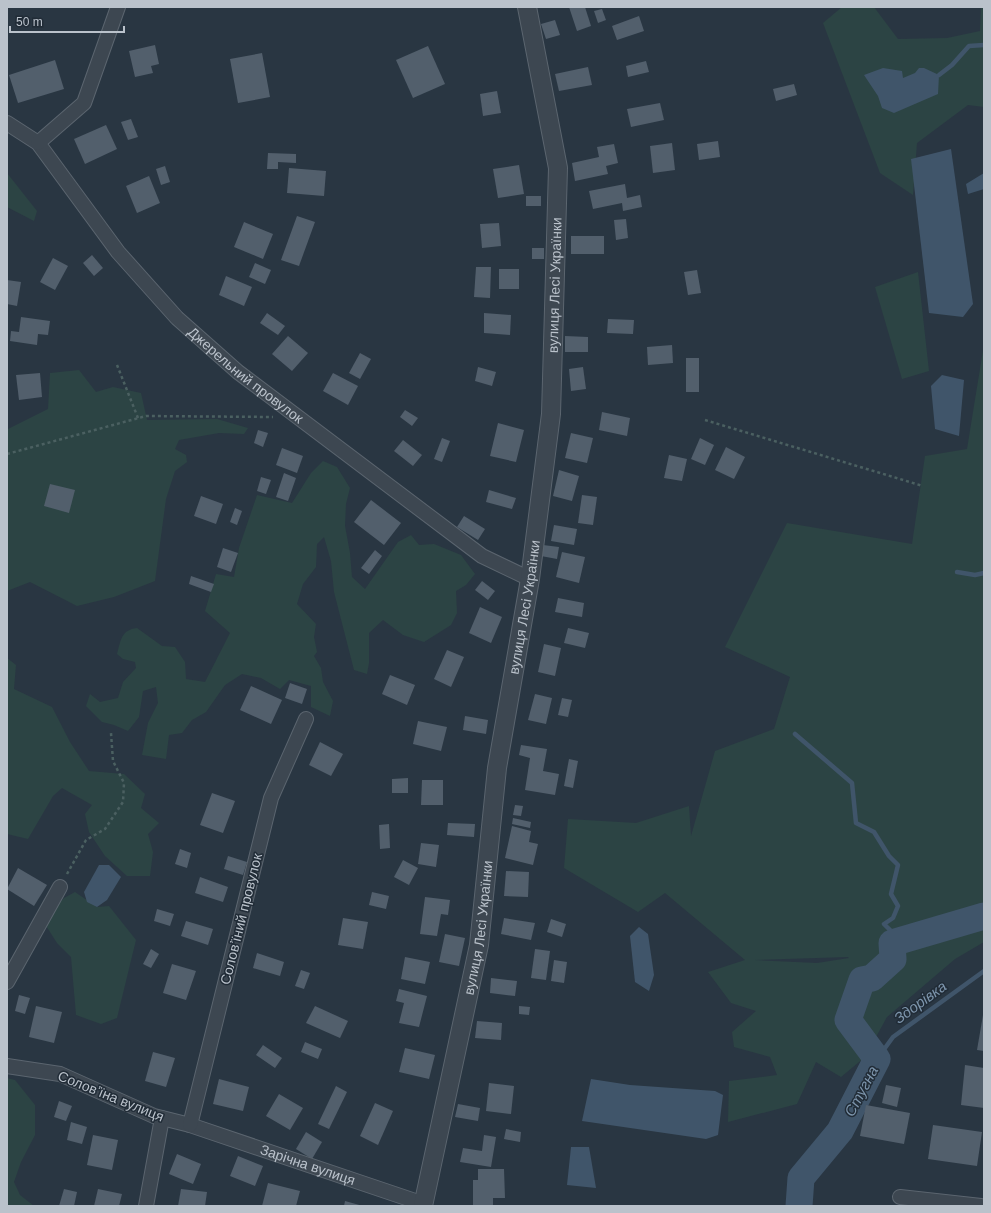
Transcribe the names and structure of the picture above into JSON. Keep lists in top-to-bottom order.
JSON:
{
  "streets": {
    "street": [
      "вулиця Лесі Українки",
      "Джерельний провулок",
      "Соловʼїний провулок",
      "Соловʼїна вулиця",
      "Зарічна вулиця"
    ]
  },
  "crossings": [
    ["вулиця Лесі Українки", "Джерельний провулок"],
    ["вулиця Лесі Українки", "Зарічна вулиця"],
    ["Соловʼїний провулок", "Соловʼїна вулиця"],
    ["Соловʼїний провулок", "Зарічна вулиця"],
    ["Соловʼїна вулиця", "Зарічна вулиця"]
  ],
  "water": ["Здорівка", "Стугна"],
  "scale_bar": "50 m"
}
